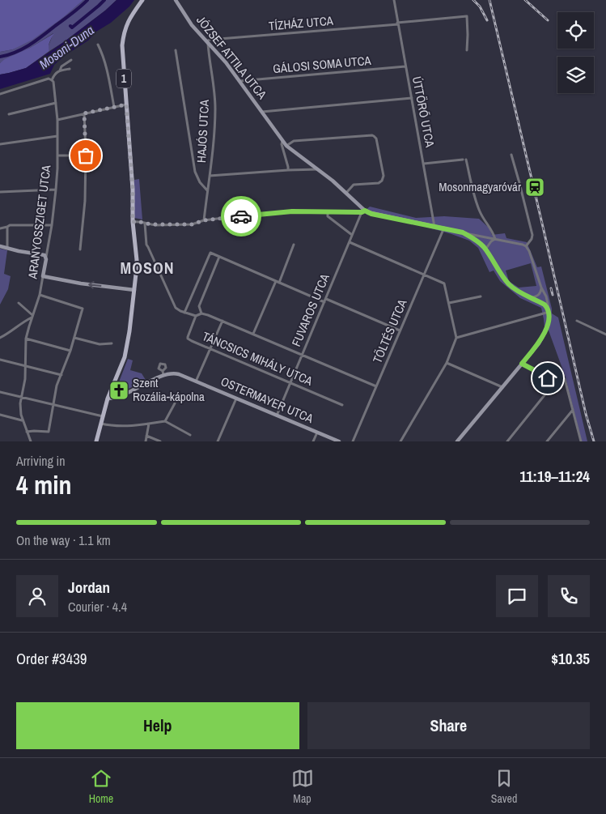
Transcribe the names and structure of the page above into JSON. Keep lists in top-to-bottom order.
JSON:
{
  "streets": {
    "main road": ["1"],
    "street": [
      "TÍZHÁZ UTCA",
      "JÓZSEF ATTILA UTCA",
      "GÁLOSI SOMA UTCA",
      "ÚTTÖRŐ UTCA",
      "HAJÓS UTCA",
      "ARANYOSSZIGET UTCA",
      "FUVAROS UTCA",
      "TÖLTÉS UTCA",
      "TÁNCSICS MIHÁLY UTCA",
      "OSTERMAYER UTCA"
    ]
  },
  "crossings": [
    ["TÍZHÁZ UTCA", "JÓZSEF ATTILA UTCA"],
    ["TÍZHÁZ UTCA", "ÚTTÖRŐ UTCA"],
    ["TÍZHÁZ UTCA", "HAJÓS UTCA"],
    ["JÓZSEF ATTILA UTCA", "GÁLOSI SOMA UTCA"],
    ["JÓZSEF ATTILA UTCA", "HAJÓS UTCA"],
    ["JÓZSEF ATTILA UTCA", "FUVAROS UTCA"],
    ["GÁLOSI SOMA UTCA", "ÚTTÖRŐ UTCA"],
    ["FUVAROS UTCA", "TÁNCSICS MIHÁLY UTCA"],
    ["FUVAROS UTCA", "OSTERMAYER UTCA"]
  ],
  "districts": ["MOSON"],
  "water": ["Mosoni-Duna"],
  "places": {
    "station": ["Mosonmagyaróvár"],
    "church": ["Szent Rozália-kápolna"]
  },
  "page": {
    "heading": ["4 min", "Arriving in", "11:19–11:24"],
    "panel": [
      "Jordan",
      "Courier · 4.4",
      "Order #3439",
      "$10.35"
    ],
    "bar": "On the way · 1.1 km",
    "buttons": ["Help", "Share"],
    "tabs": ["Home", "Map", "Saved"]
  }
}
